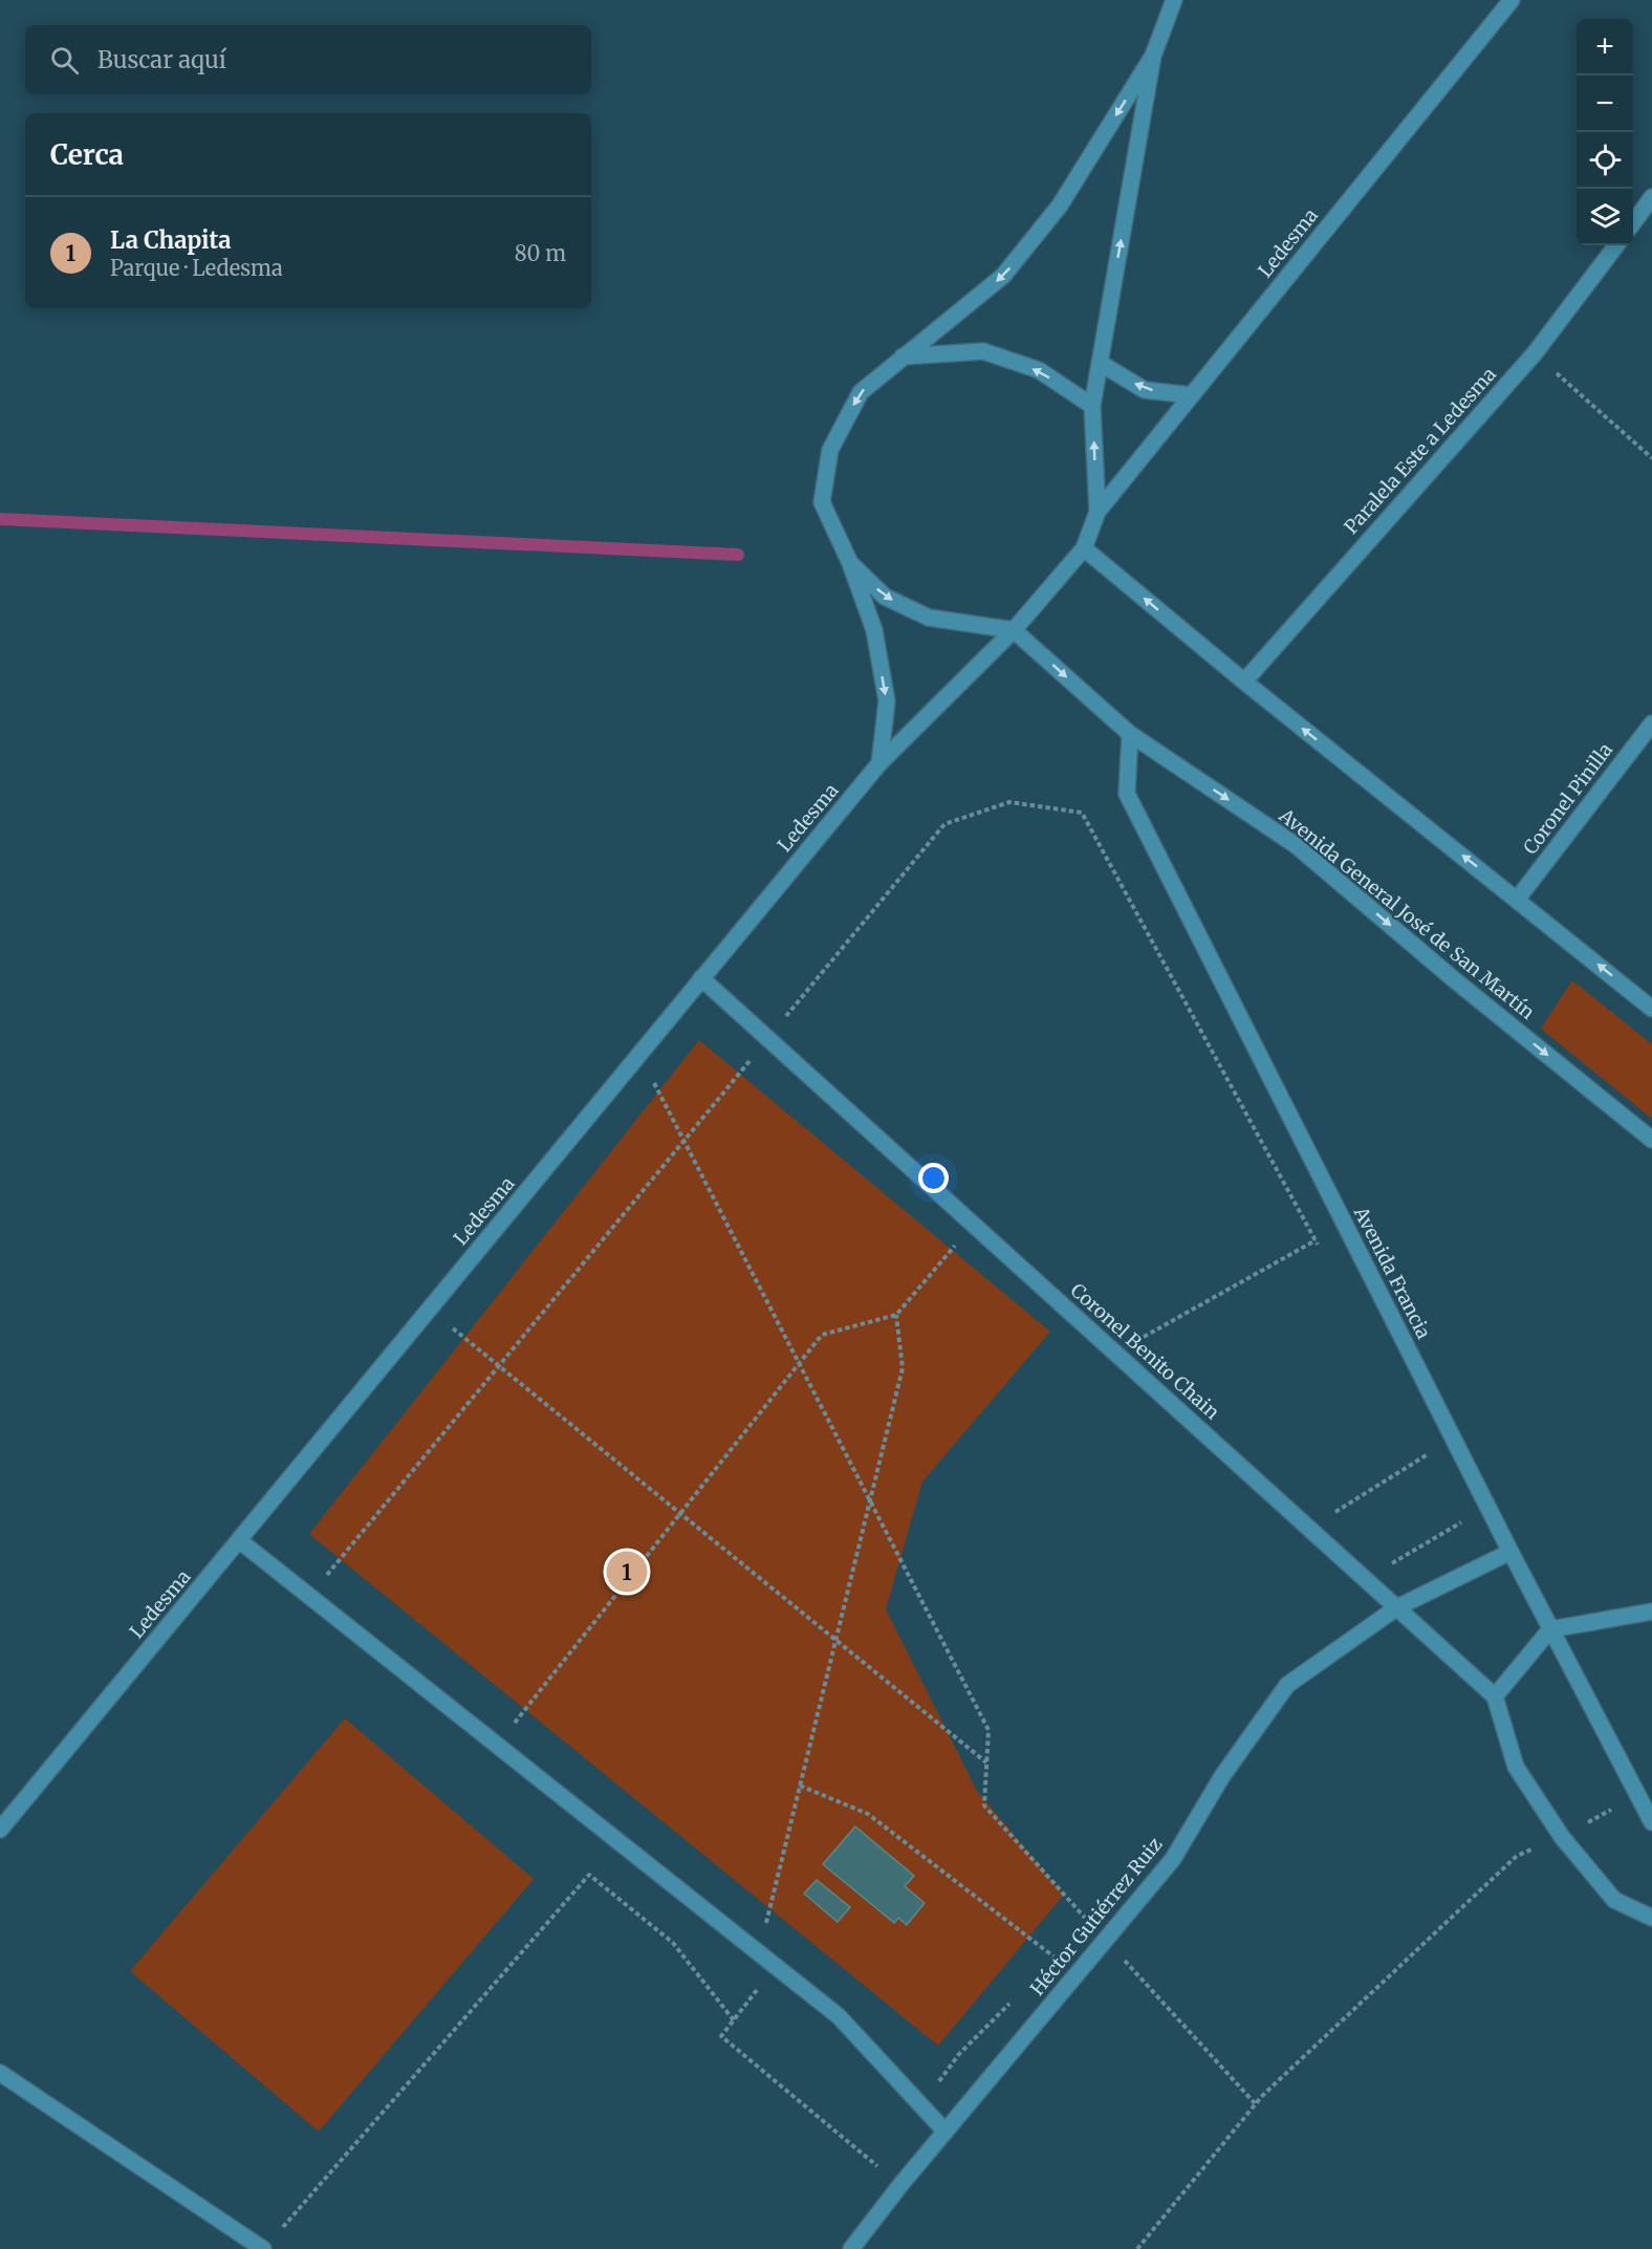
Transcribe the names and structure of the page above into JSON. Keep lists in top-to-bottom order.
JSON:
{
  "streets": {
    "street": [
      "Ledesma",
      "Paralela Este a Ledesma",
      "Coronel Pinilla",
      "Avenida General José de San Martín",
      "Avenida Francia",
      "Coronel Benito Chain",
      "Héctor Gutiérrez Ruiz"
    ]
  },
  "crossings": [
    ["Ledesma", "Avenida General José de San Martín"],
    ["Ledesma", "Coronel Benito Chain"],
    ["Avenida General José de San Martín", "Avenida Francia"],
    ["Avenida Francia", "Héctor Gutiérrez Ruiz"],
    ["Coronel Benito Chain", "Héctor Gutiérrez Ruiz"]
  ],
  "page": {
    "map_buttons": ["+", "−"],
    "search": "Buscar aquí",
    "heading": "Cerca",
    "list": [
      {
        "mark": "1",
        "name": "La Chapita",
        "note": "Parque · Ledesma",
        "value": "80 m"
      }
    ],
    "pins": "1"
  }
}
